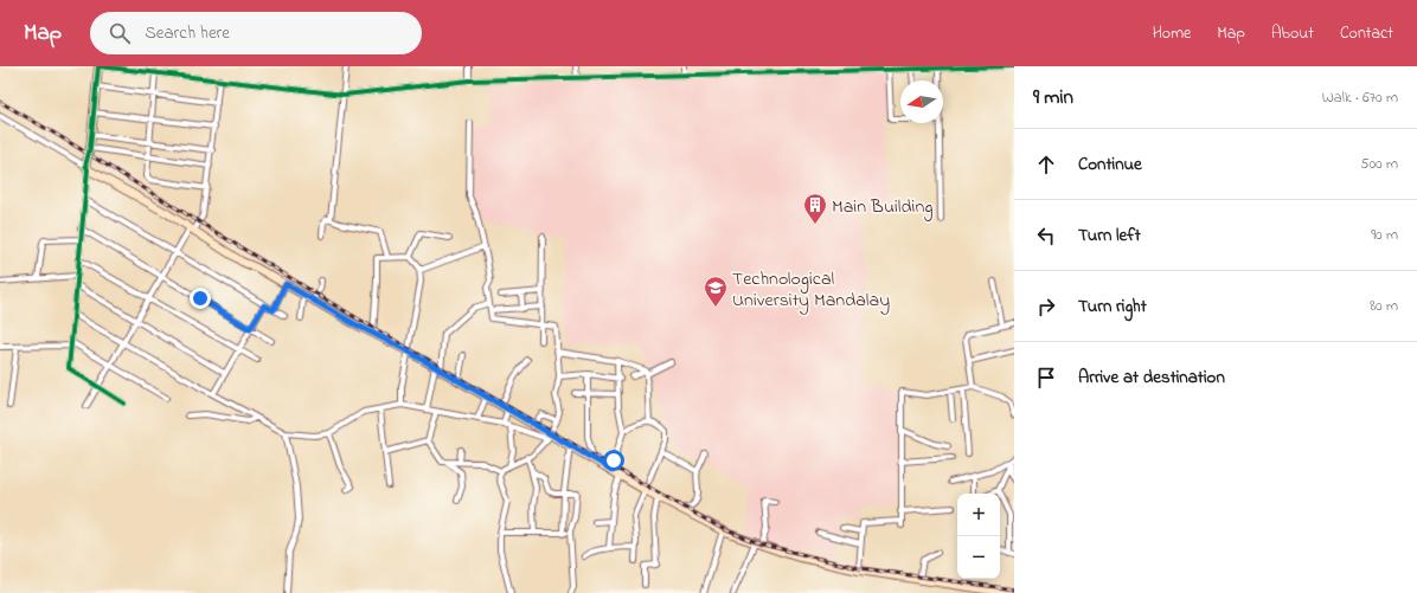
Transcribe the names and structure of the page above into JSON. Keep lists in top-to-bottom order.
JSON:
{
  "places": {
    "building": ["Main Building"],
    "school or university": ["Technological University Mandalay"]
  },
  "north": "left",
  "page": {
    "header": "Map",
    "search": "Search here",
    "nav": [
      "Home",
      "Map",
      "About",
      "Contact"
    ],
    "heading": ["9 min", "Walk · 670 m"],
    "list": [
      ["Continue", "500 m"],
      ["Turn left", "90 m"],
      ["Turn right", "80 m"],
      "Arrive at destination"
    ],
    "map_buttons": ["+", "−"]
  }
}
